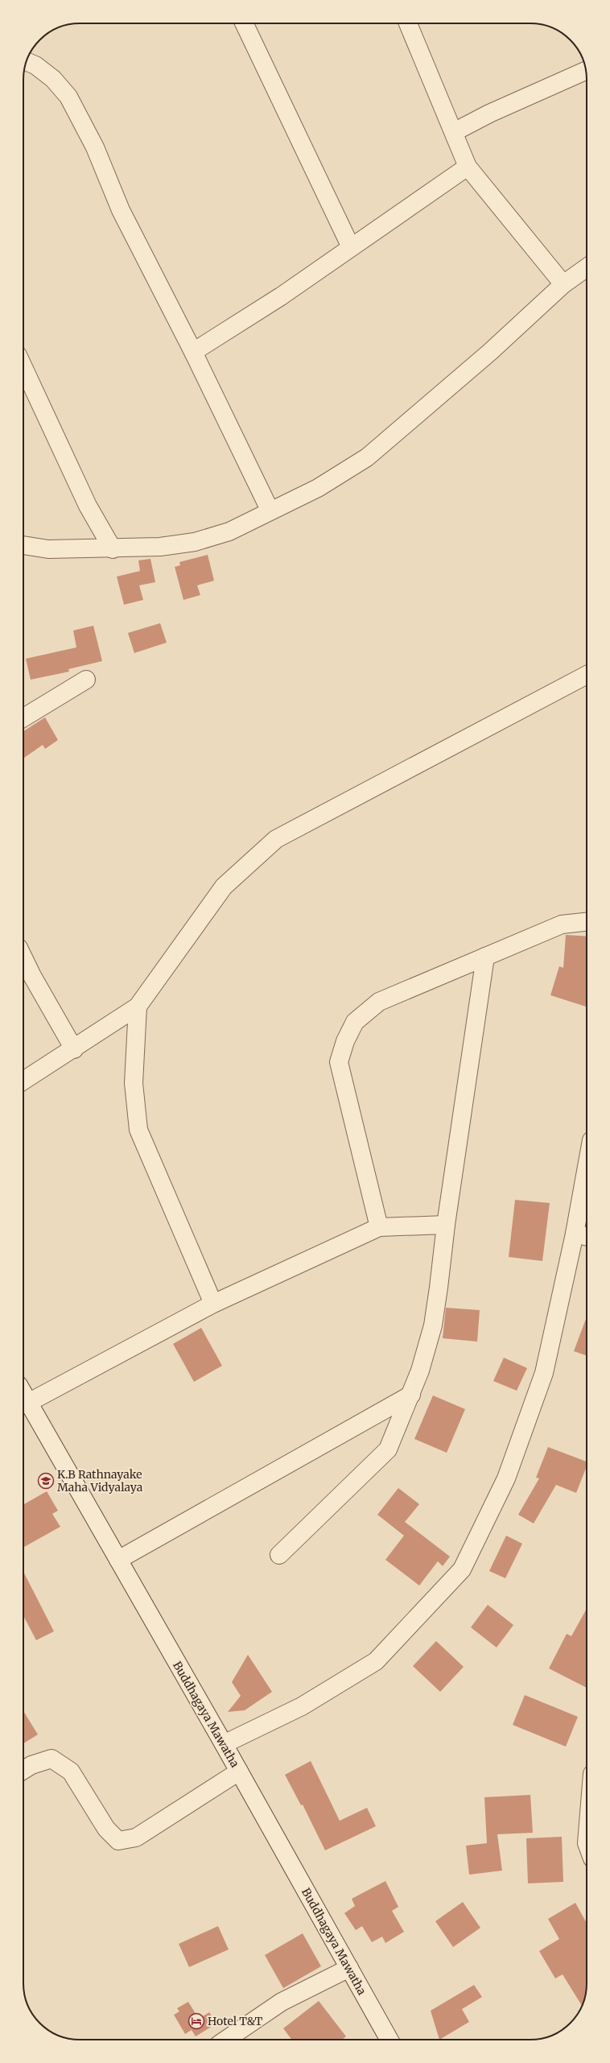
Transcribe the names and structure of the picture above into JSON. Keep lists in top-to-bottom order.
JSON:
{
  "streets": {
    "street": ["Buddhagaya Mawatha"]
  },
  "places": {
    "school or university": ["K.B Rathnayake Maha Vidyalaya"],
    "hotel": ["Hotel T&T"]
  }
}
